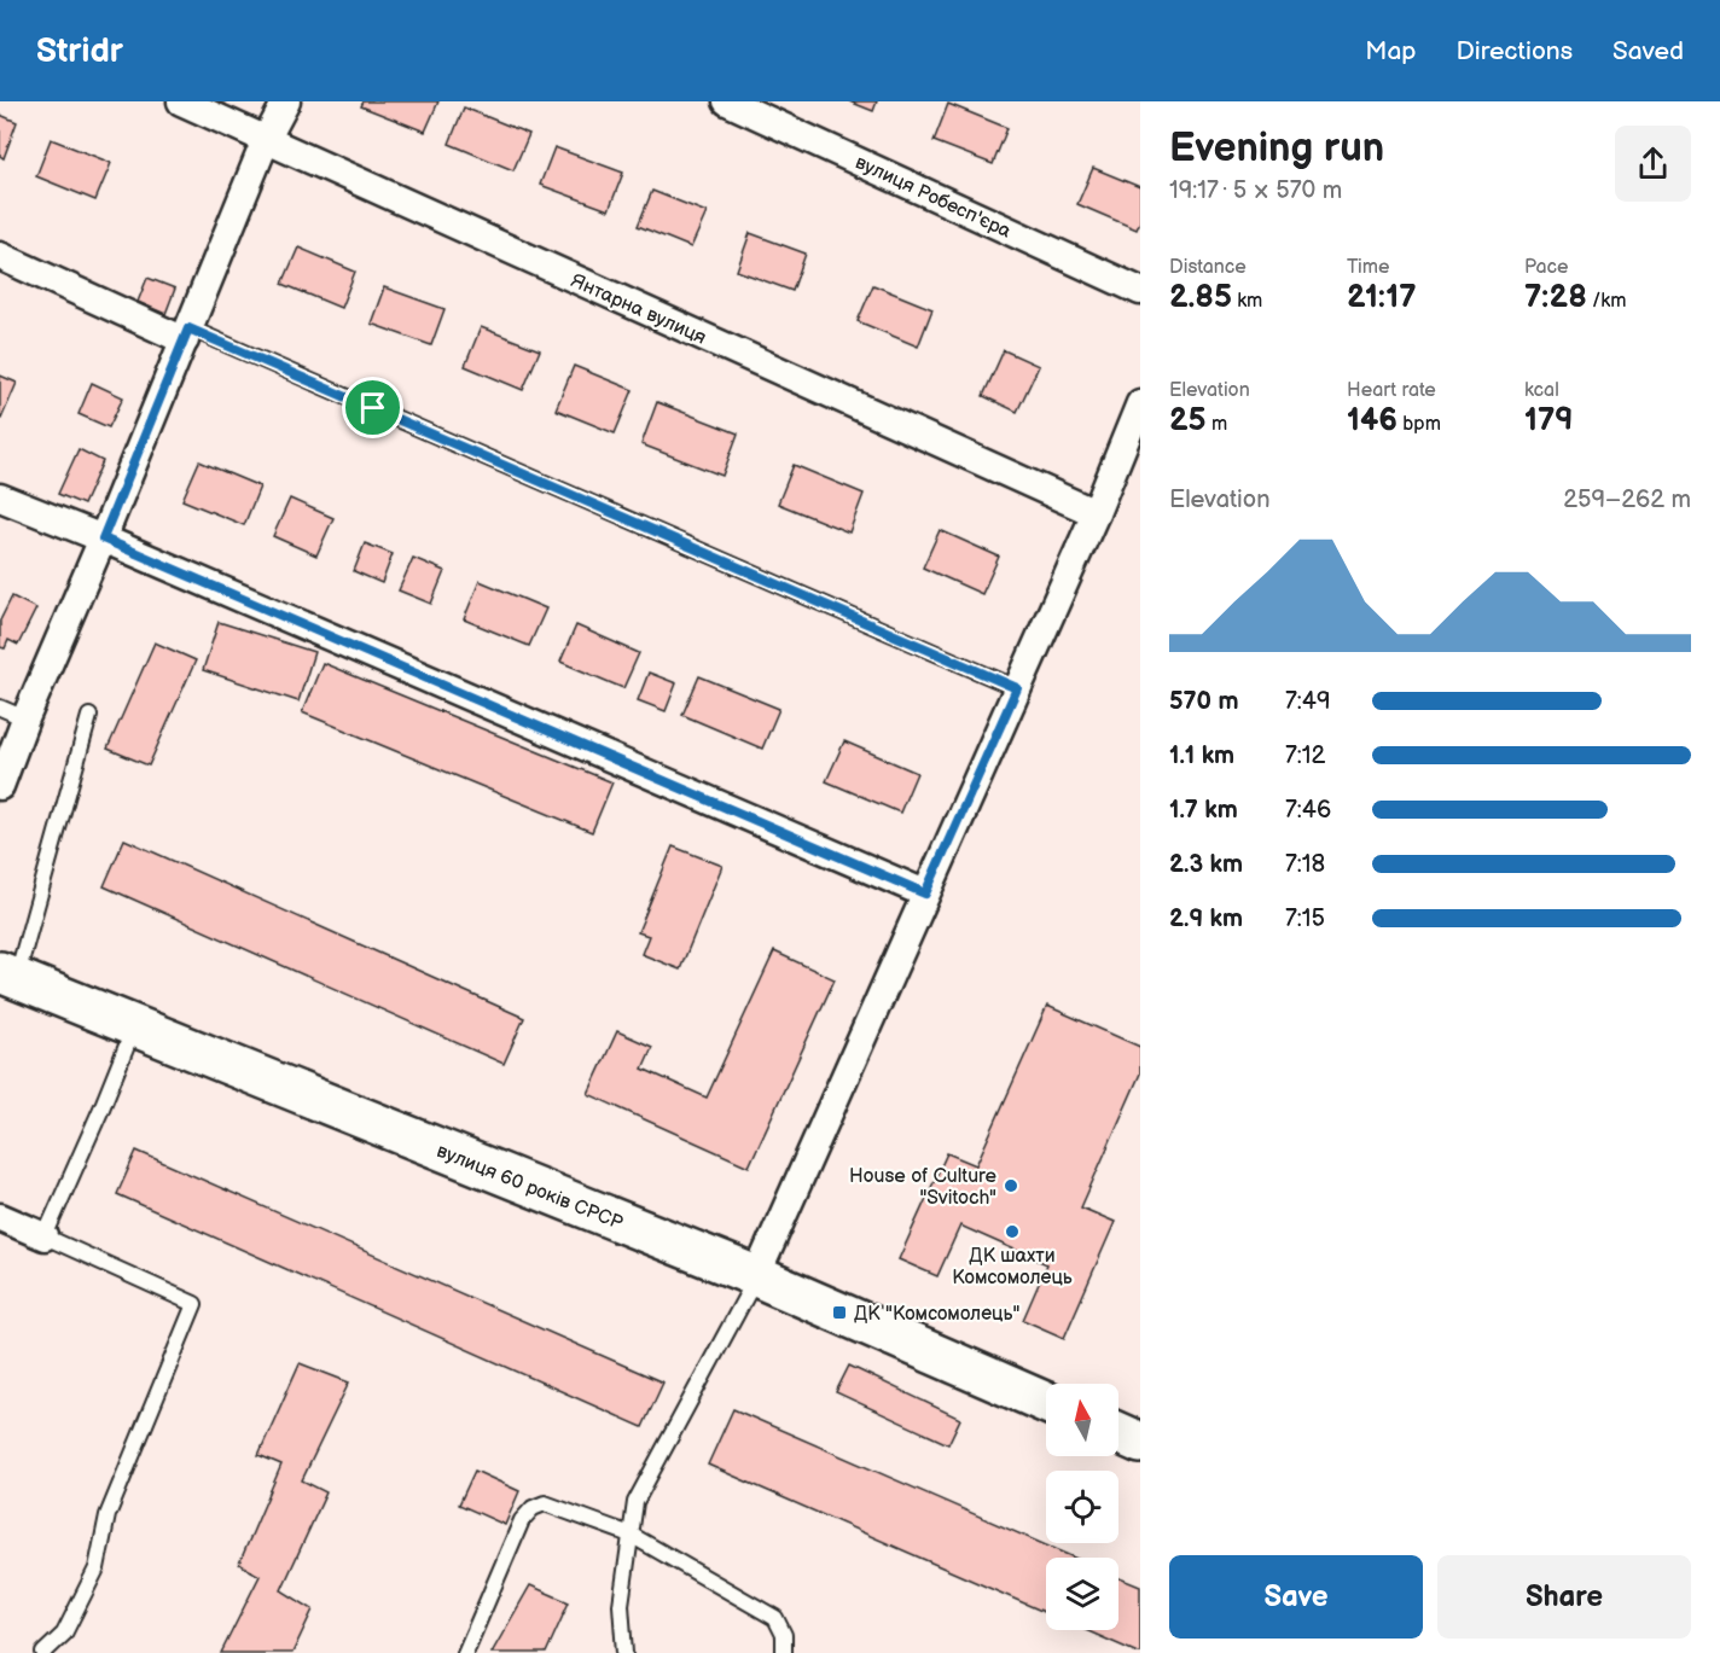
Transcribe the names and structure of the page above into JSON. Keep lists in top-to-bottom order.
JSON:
{
  "streets": {
    "street": ["вулиця Робесп'єра", "Янтарна вулиця", "вулиця 60 років СРСР"]
  },
  "places": {
    "other": ["House of Culture \"Svitoch\"", "ДК шахти Комсомолець"],
    "transit": ["ДК \"Комсомолець\""]
  },
  "north": "top",
  "page": {
    "header": "Stridr",
    "nav": ["Map", "Directions", "Saved"],
    "heading": ["Evening run", "19:17 · 5 × 570 m"],
    "stats": [
      ["Distance", "2.85 km"],
      ["Time", "21:17"],
      ["Pace", "7:28 /km"],
      ["Elevation", "25 m"],
      ["Heart rate", "146 bpm"],
      ["kcal", "179"]
    ],
    "chart": ["Elevation", "259–262 m"],
    "list": [
      {
        "name": "570 m",
        "note": "7:49"
      },
      {
        "name": "1.1 km",
        "note": "7:12"
      },
      {
        "name": "1.7 km",
        "note": "7:46"
      },
      {
        "name": "2.3 km",
        "note": "7:18"
      },
      {
        "name": "2.9 km",
        "note": "7:15"
      }
    ],
    "buttons": ["Save", "Share"]
  }
}
